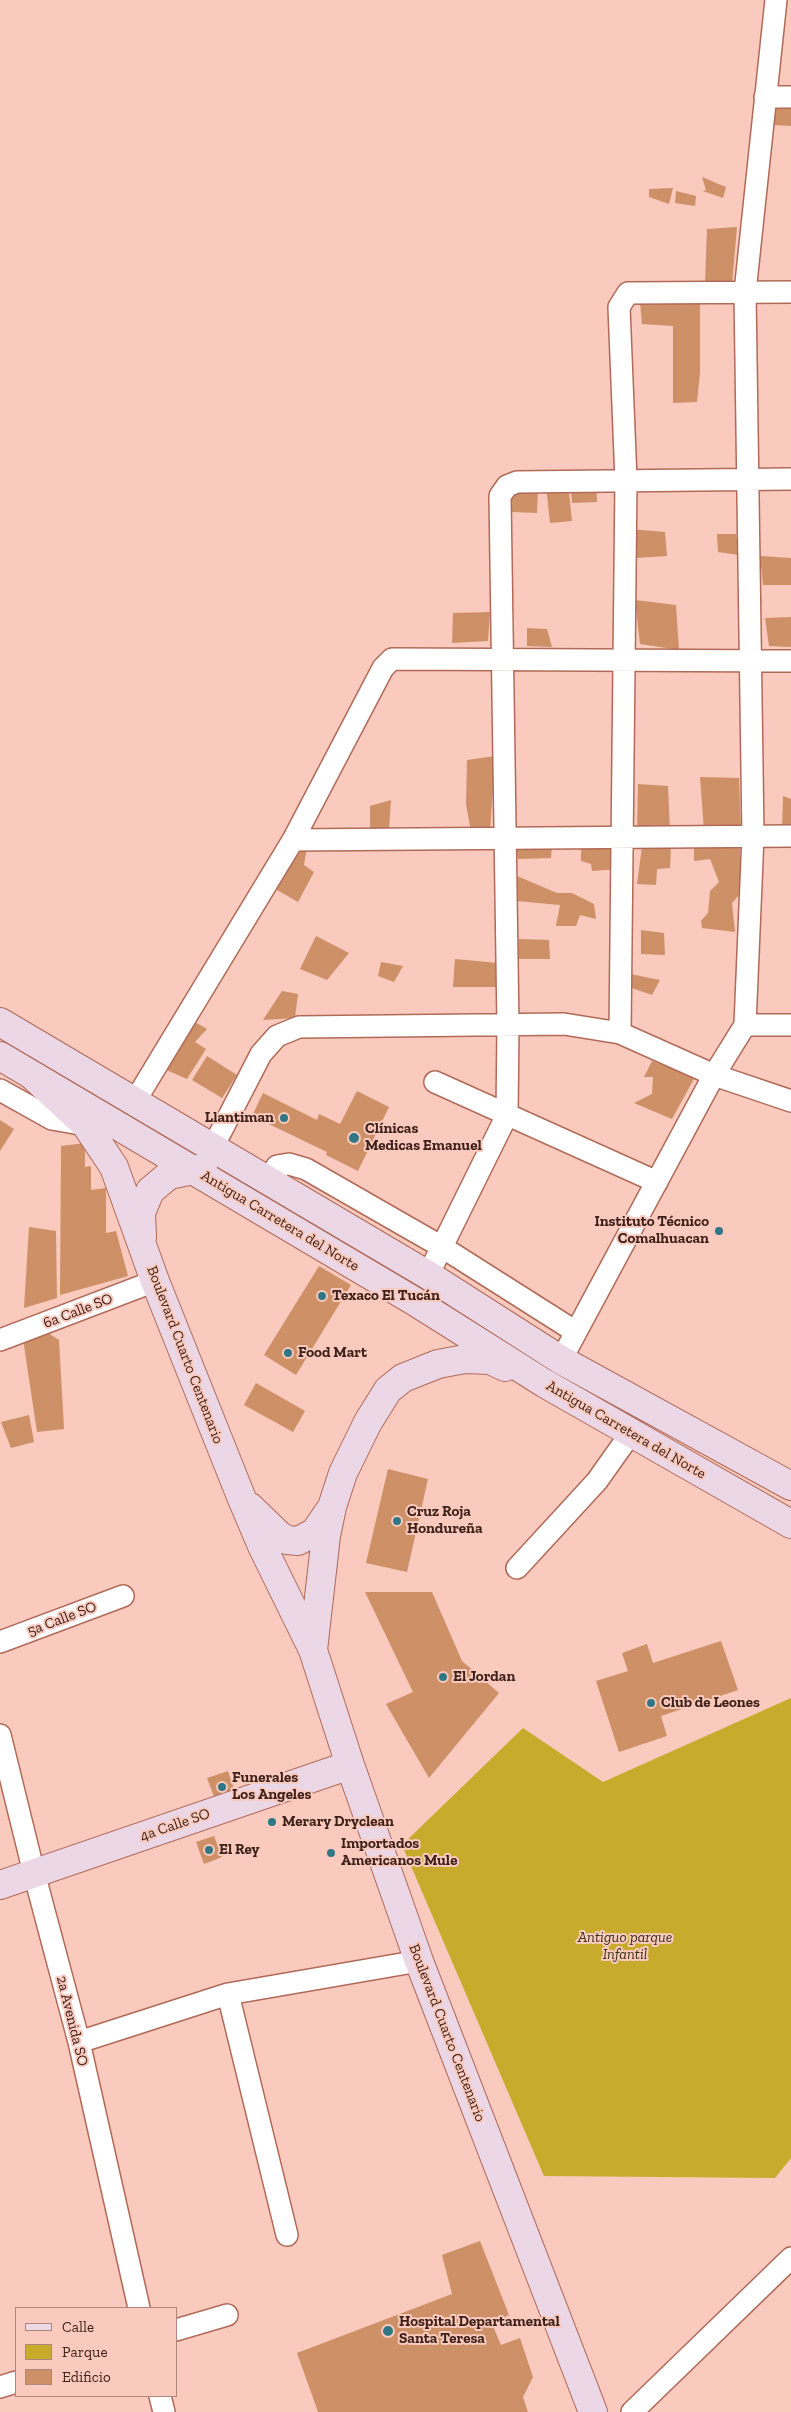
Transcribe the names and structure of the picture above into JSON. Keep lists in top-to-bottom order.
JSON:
{
  "streets": {
    "main road": ["Antigua Carretera del Norte", "Boulevard Cuarto Centenario", "4a Calle SO"],
    "street": ["6a Calle SO", "5a Calle SO", "2a Avenida SO"]
  },
  "crossings": [
    ["Antigua Carretera del Norte", "Boulevard Cuarto Centenario"],
    ["6a Calle SO", "Boulevard Cuarto Centenario"],
    ["Boulevard Cuarto Centenario", "4a Calle SO"],
    ["4a Calle SO", "2a Avenida SO"]
  ],
  "parks": ["Antiguo parque Infantil"],
  "places": [
    "Llantiman",
    "Clínicas Medicas Emanuel",
    "Instituto Técnico Comalhuacan",
    "Texaco El Tucán",
    "Food Mart",
    "Cruz Roja Hondureña",
    "El Jordan",
    "Club de Leones",
    "Funerales Los Angeles",
    "Merary Dryclean",
    "El Rey",
    "Importados Americanos Mule",
    "Hospital Departamental Santa Teresa"
  ],
  "legend": ["Calle", "Parque", "Edificio"]
}
